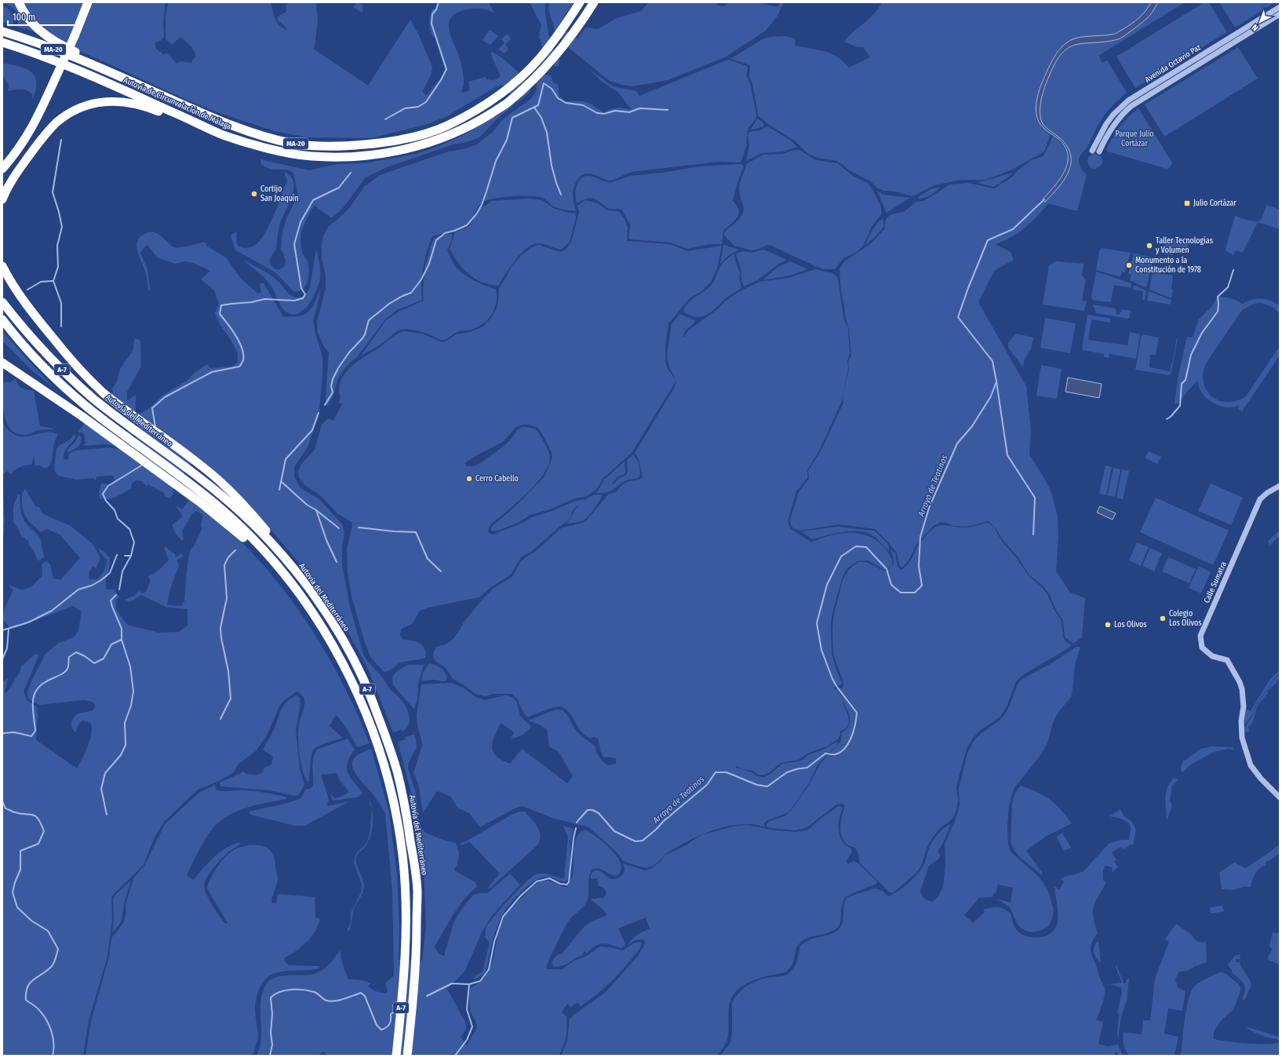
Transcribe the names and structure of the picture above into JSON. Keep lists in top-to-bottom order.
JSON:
{
  "streets": {
    "highway": [
      "MA-20",
      "Autovía de Circunvalación de Málaga",
      "A-7",
      "Autovía del Mediterráneo"
    ],
    "street": ["Avenida Octavio Paz", "Calle Sumatra"]
  },
  "water": ["Arroyo de Teatinos"],
  "parks": ["Parque Julio Cortázar"],
  "places": {
    "other": [
      "Cortijo San Joaquín",
      "Taller Tecnologías y Volumen",
      "Monumento a la Constitución de 1978",
      "Cerro Cabello",
      "Colegio Los Olivos",
      "Los Olivos"
    ],
    "transit": ["Julio Cortázar"]
  },
  "scale_bar": "100 m",
  "north": "bottom left"
}
